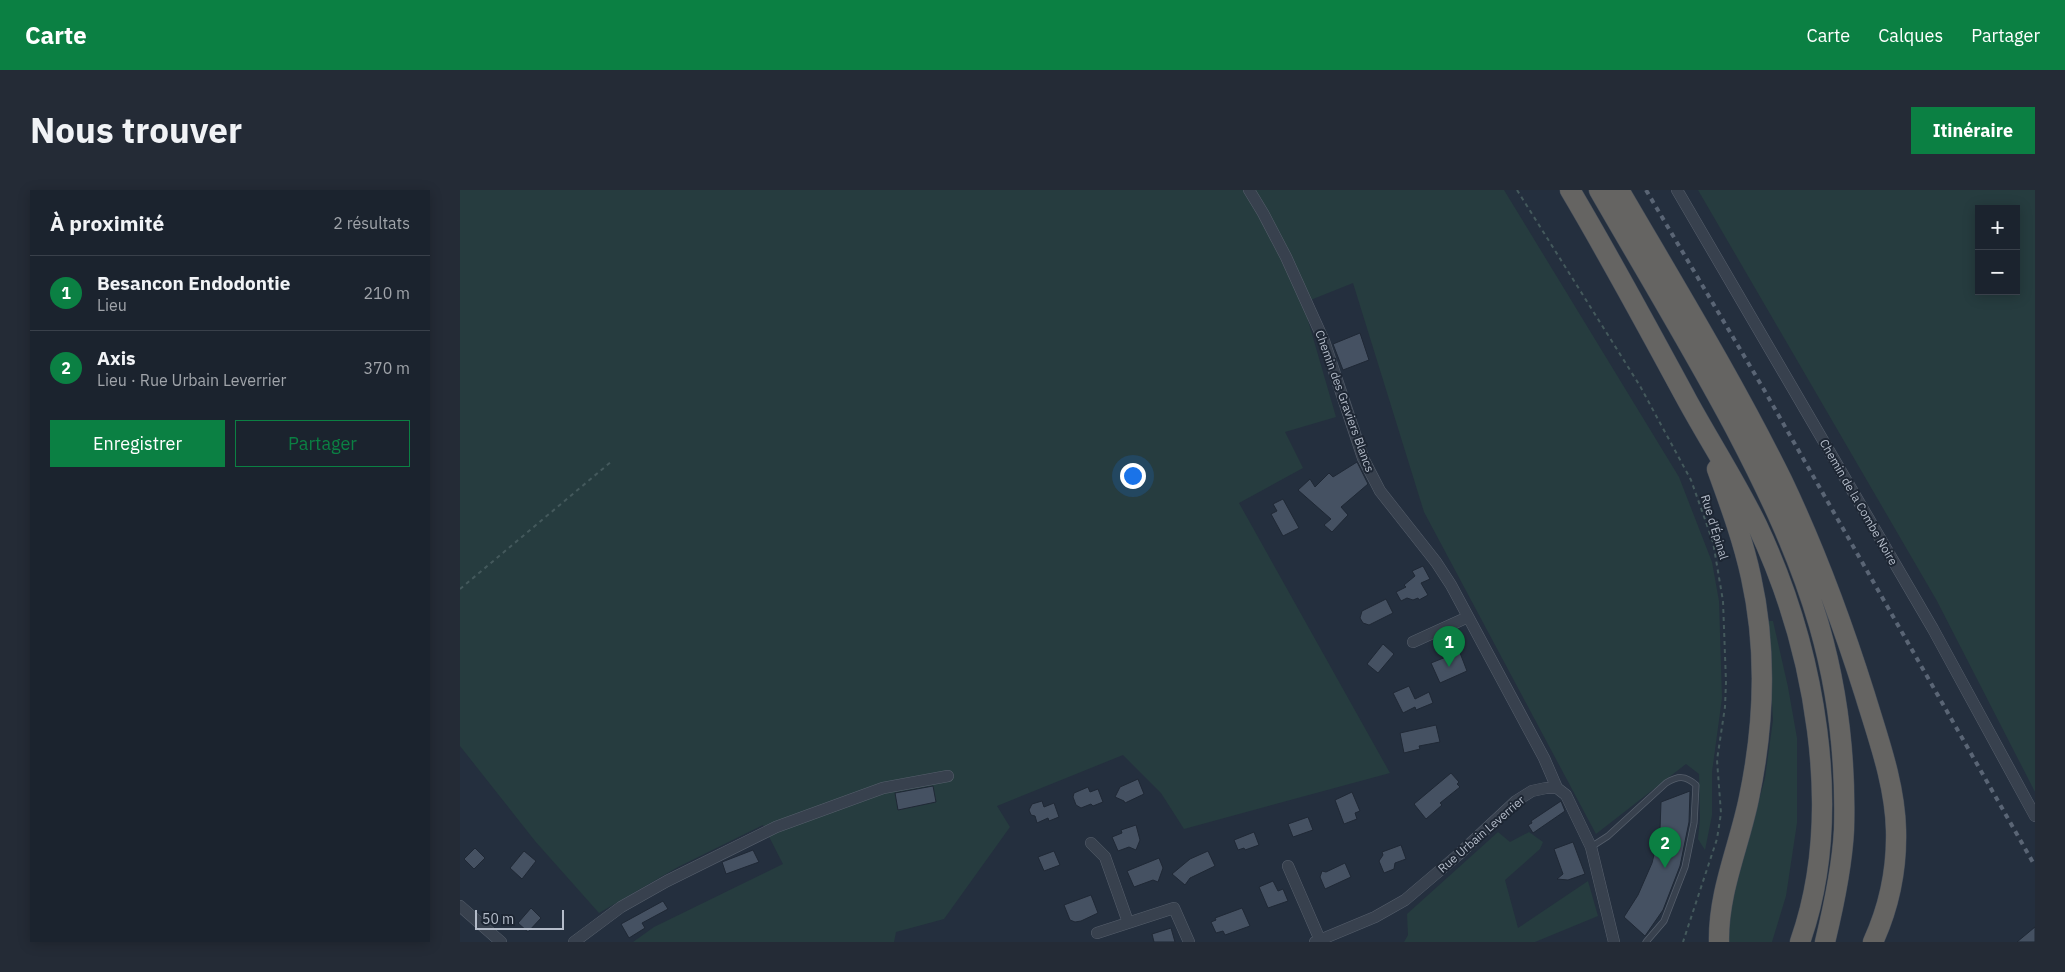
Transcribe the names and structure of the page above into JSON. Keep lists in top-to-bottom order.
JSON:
{
  "streets": {
    "street": ["Chemin des Graviers Blancs", "Chemin de la Combe Noire", "Rue Urbain Leverrier"],
    "path": ["Rue d'Épinal"]
  },
  "crossings": [
    ["Chemin des Graviers Blancs", "Rue Urbain Leverrier"]
  ],
  "scale_bar": "50 m",
  "page": {
    "header": "Carte",
    "nav": ["Carte", "Calques", "Partager"],
    "title": "Nous trouver",
    "buttons": [
      "Itinéraire",
      ["Enregistrer", "Partager"]
    ],
    "heading": ["À proximité", "2 résultats"],
    "map_buttons": ["+", "−"],
    "list": [
      {
        "mark": "1",
        "name": "Besancon Endodontie",
        "note": "Lieu",
        "value": "210 m"
      },
      {
        "mark": "2",
        "name": "Axis",
        "note": "Lieu · Rue Urbain Leverrier",
        "value": "370 m"
      }
    ],
    "pins": ["1", "2"],
    "scale": "50 m"
  }
}
